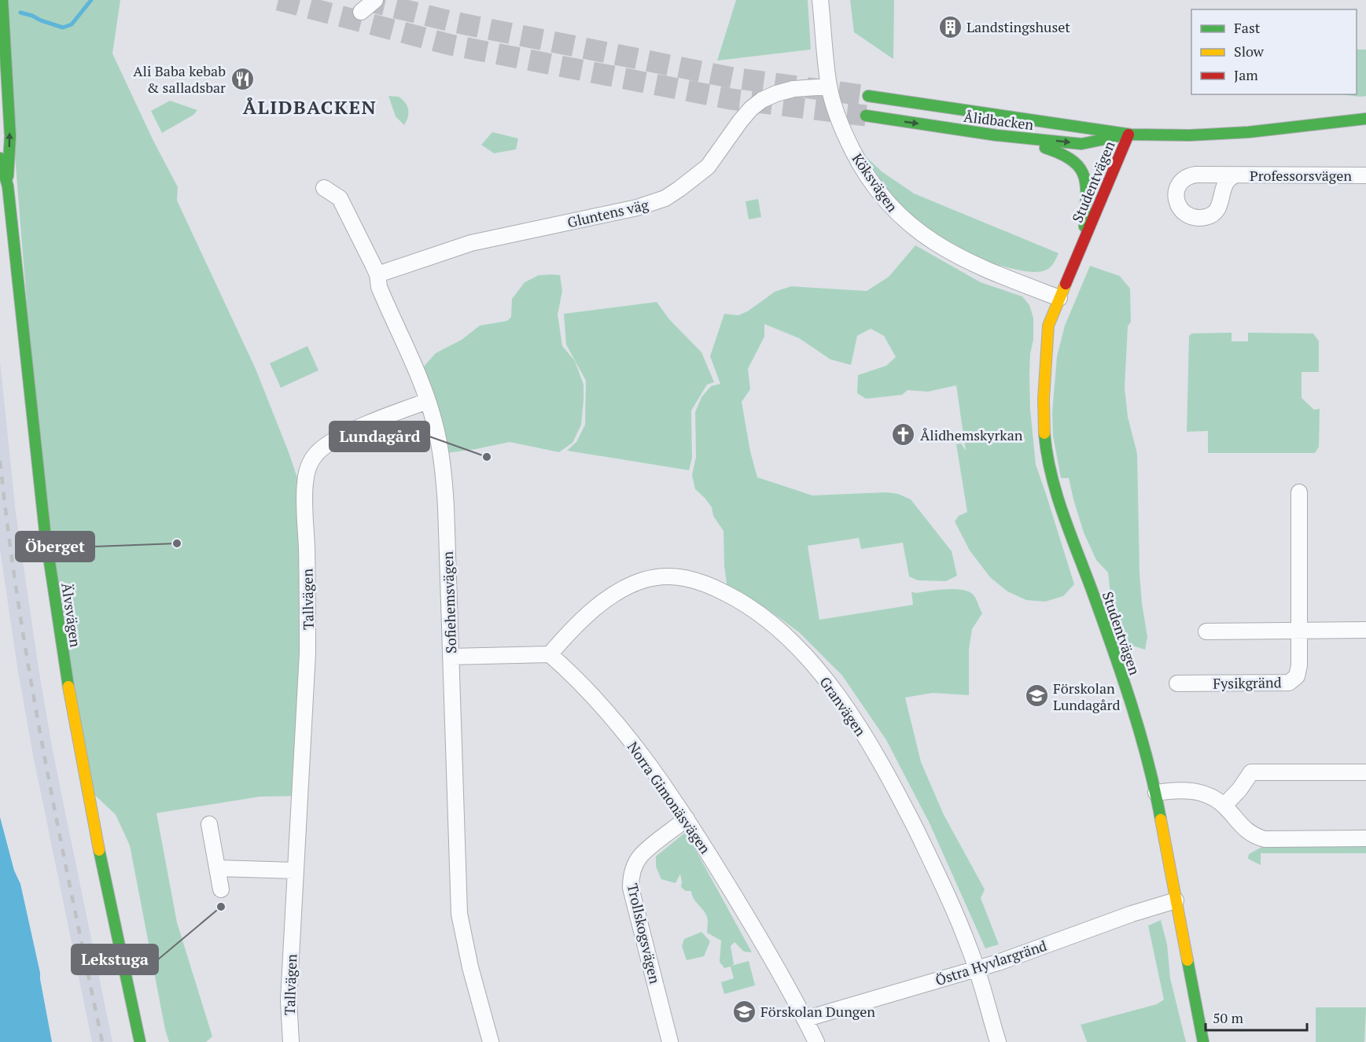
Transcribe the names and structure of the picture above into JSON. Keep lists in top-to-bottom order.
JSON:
{
  "streets": {
    "main road": ["Ålidbacken", "Studentvägen", "Älvsvägen"],
    "street": [
      "Professorsvägen",
      "Köksvägen",
      "Gluntens väg",
      "Tallvägen",
      "Sofiehemsvägen",
      "Fysikgränd",
      "Granvägen",
      "Norra Gimonäsvägen",
      "Trollskogsvägen",
      "Östra Hyvlargränd"
    ]
  },
  "crossings": [
    ["Ålidbacken", "Studentvägen"],
    ["Studentvägen", "Köksvägen"],
    ["Studentvägen", "Östra Hyvlargränd"],
    ["Köksvägen", "Gluntens väg"],
    ["Gluntens väg", "Sofiehemsvägen"],
    ["Tallvägen", "Sofiehemsvägen"],
    ["Granvägen", "Norra Gimonäsvägen"],
    ["Granvägen", "Östra Hyvlargränd"],
    ["Norra Gimonäsvägen", "Trollskogsvägen"],
    ["Norra Gimonäsvägen", "Östra Hyvlargränd"]
  ],
  "districts": ["ÅLIDBACKEN"],
  "places": {
    "building": ["Landstingshuset"],
    "restaurant": ["Ali Baba kebab & salladsbar"],
    "church": ["Ålidhemskyrkan"],
    "other": ["Lundagård", "Öberget", "Lekstuga"],
    "school or university": ["Förskolan Lundagård", "Förskolan Dungen"]
  },
  "legend": ["Fast", "Slow", "Jam"],
  "scale_bar": "50 m"
}
